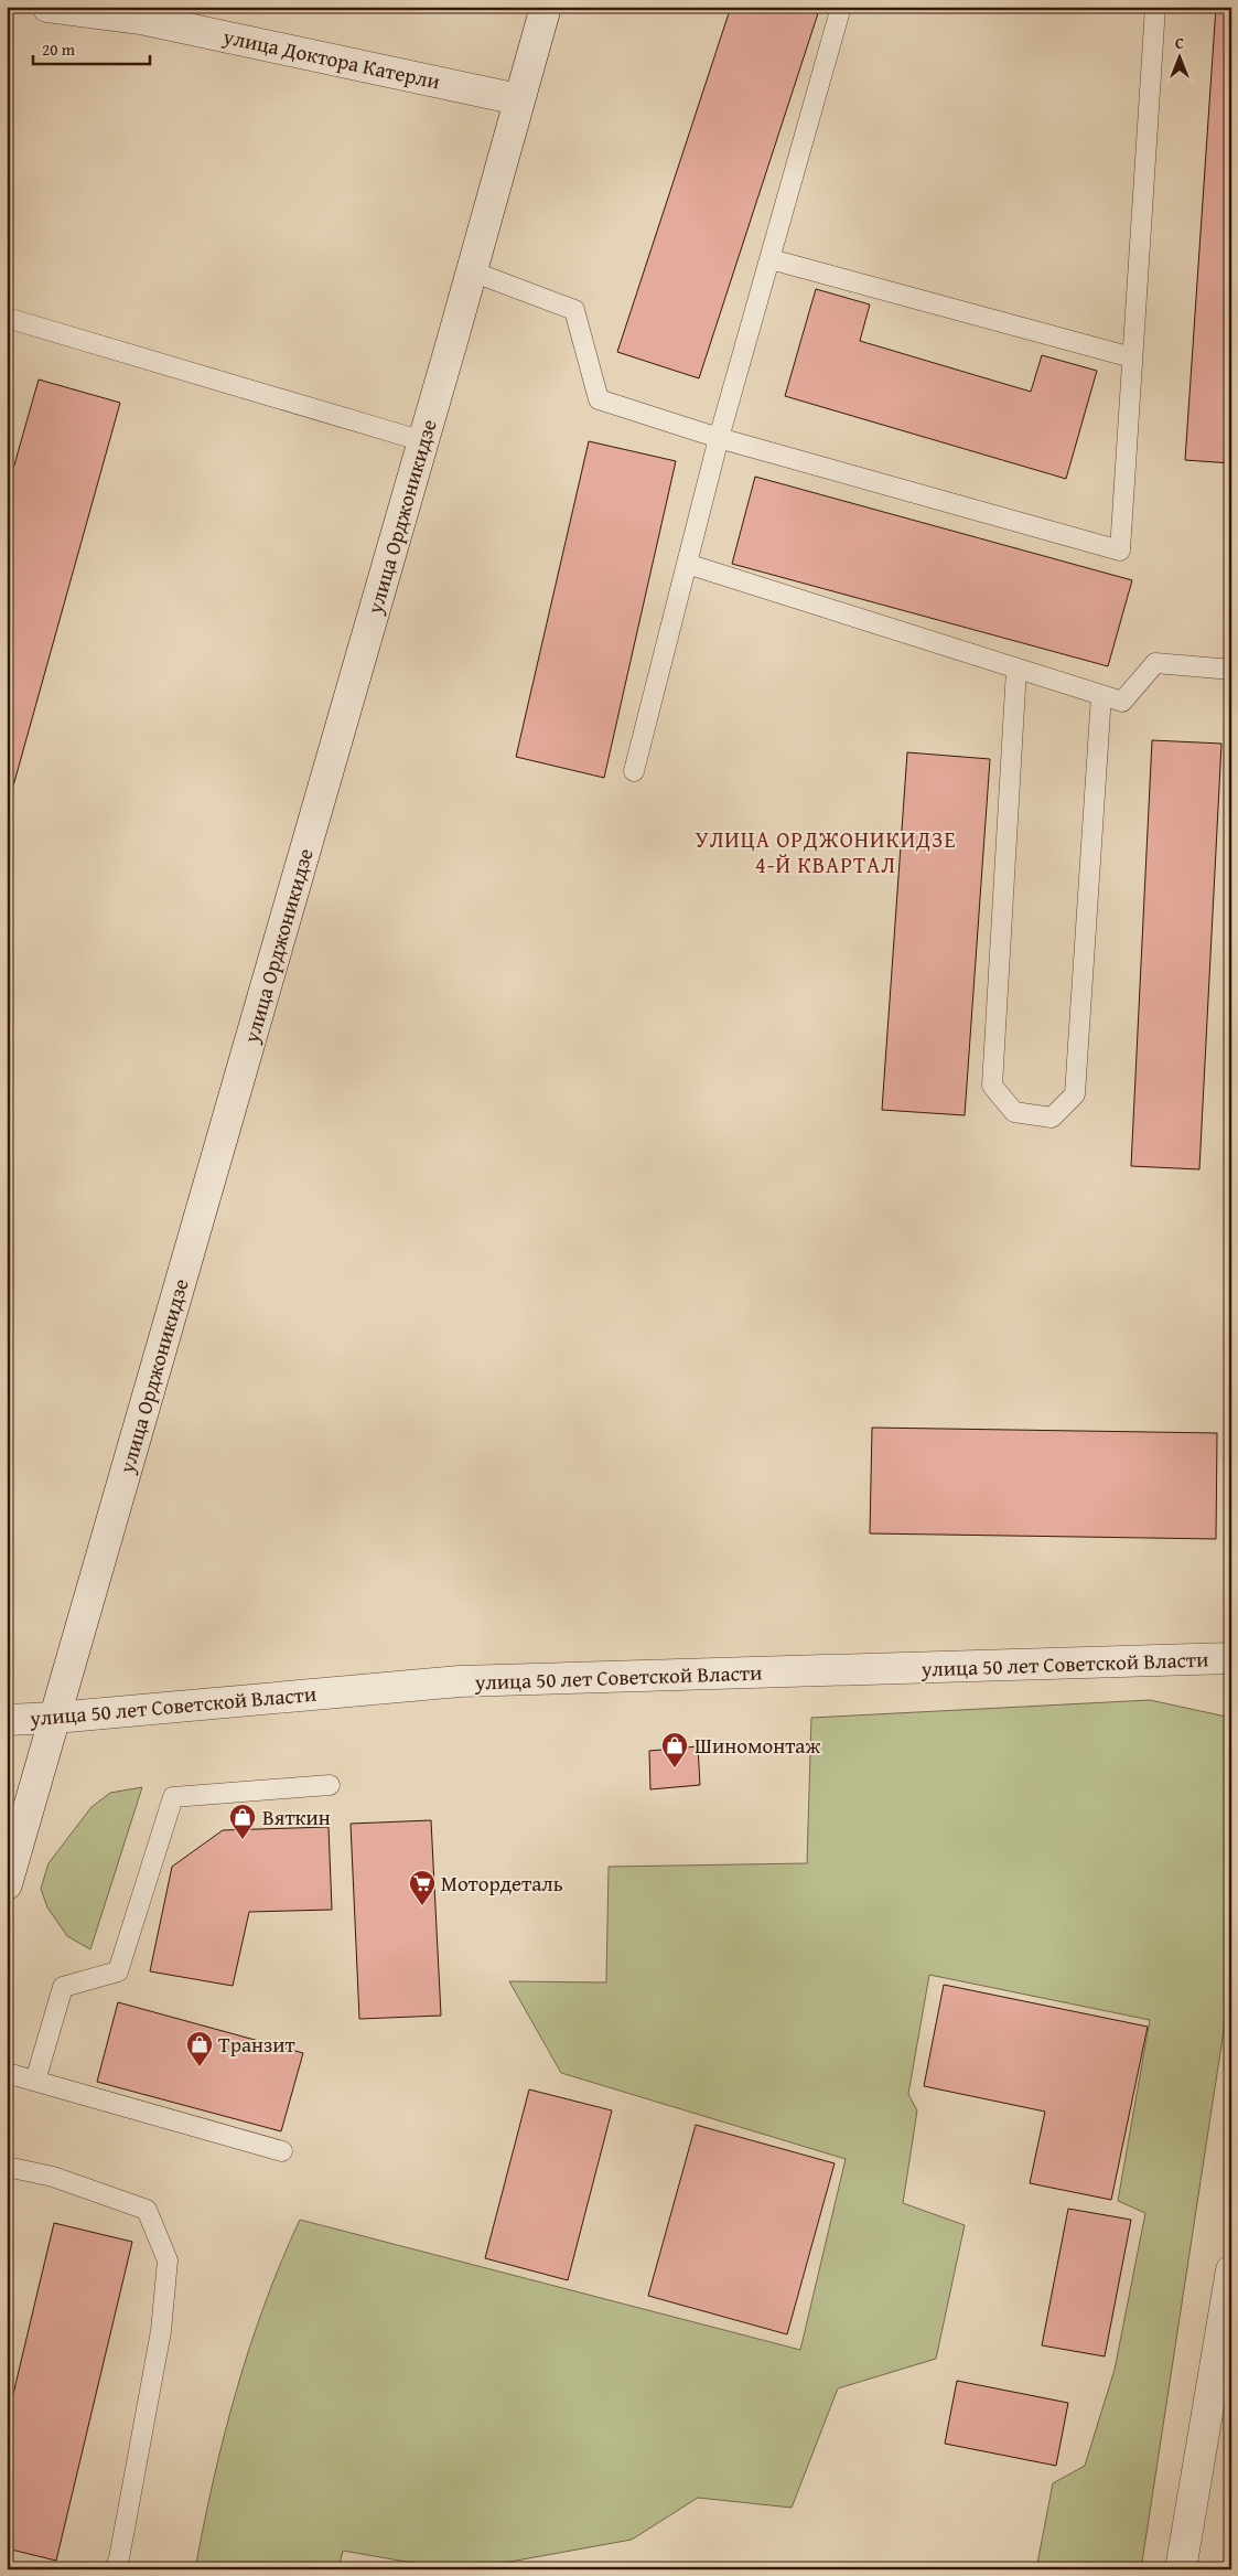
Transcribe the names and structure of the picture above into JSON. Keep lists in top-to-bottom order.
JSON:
{
  "streets": {
    "street": ["улица Доктора Катерли", "улица Орджоникидзе", "улица 50 лет Советской Власти"]
  },
  "crossings": [
    ["улица Доктора Катерли", "улица Орджоникидзе"],
    ["улица Орджоникидзе", "улица 50 лет Советской Власти"]
  ],
  "districts": ["УЛИЦА ОРДЖОНИКИДЗЕ 4-Й КВАРТАЛ"],
  "places": {
    "shop": ["Шиномонтаж", "Вяткин", "Транзит"],
    "supermarket": ["Мотордеталь"]
  },
  "scale_bar": "20 m",
  "north": "top"
}
